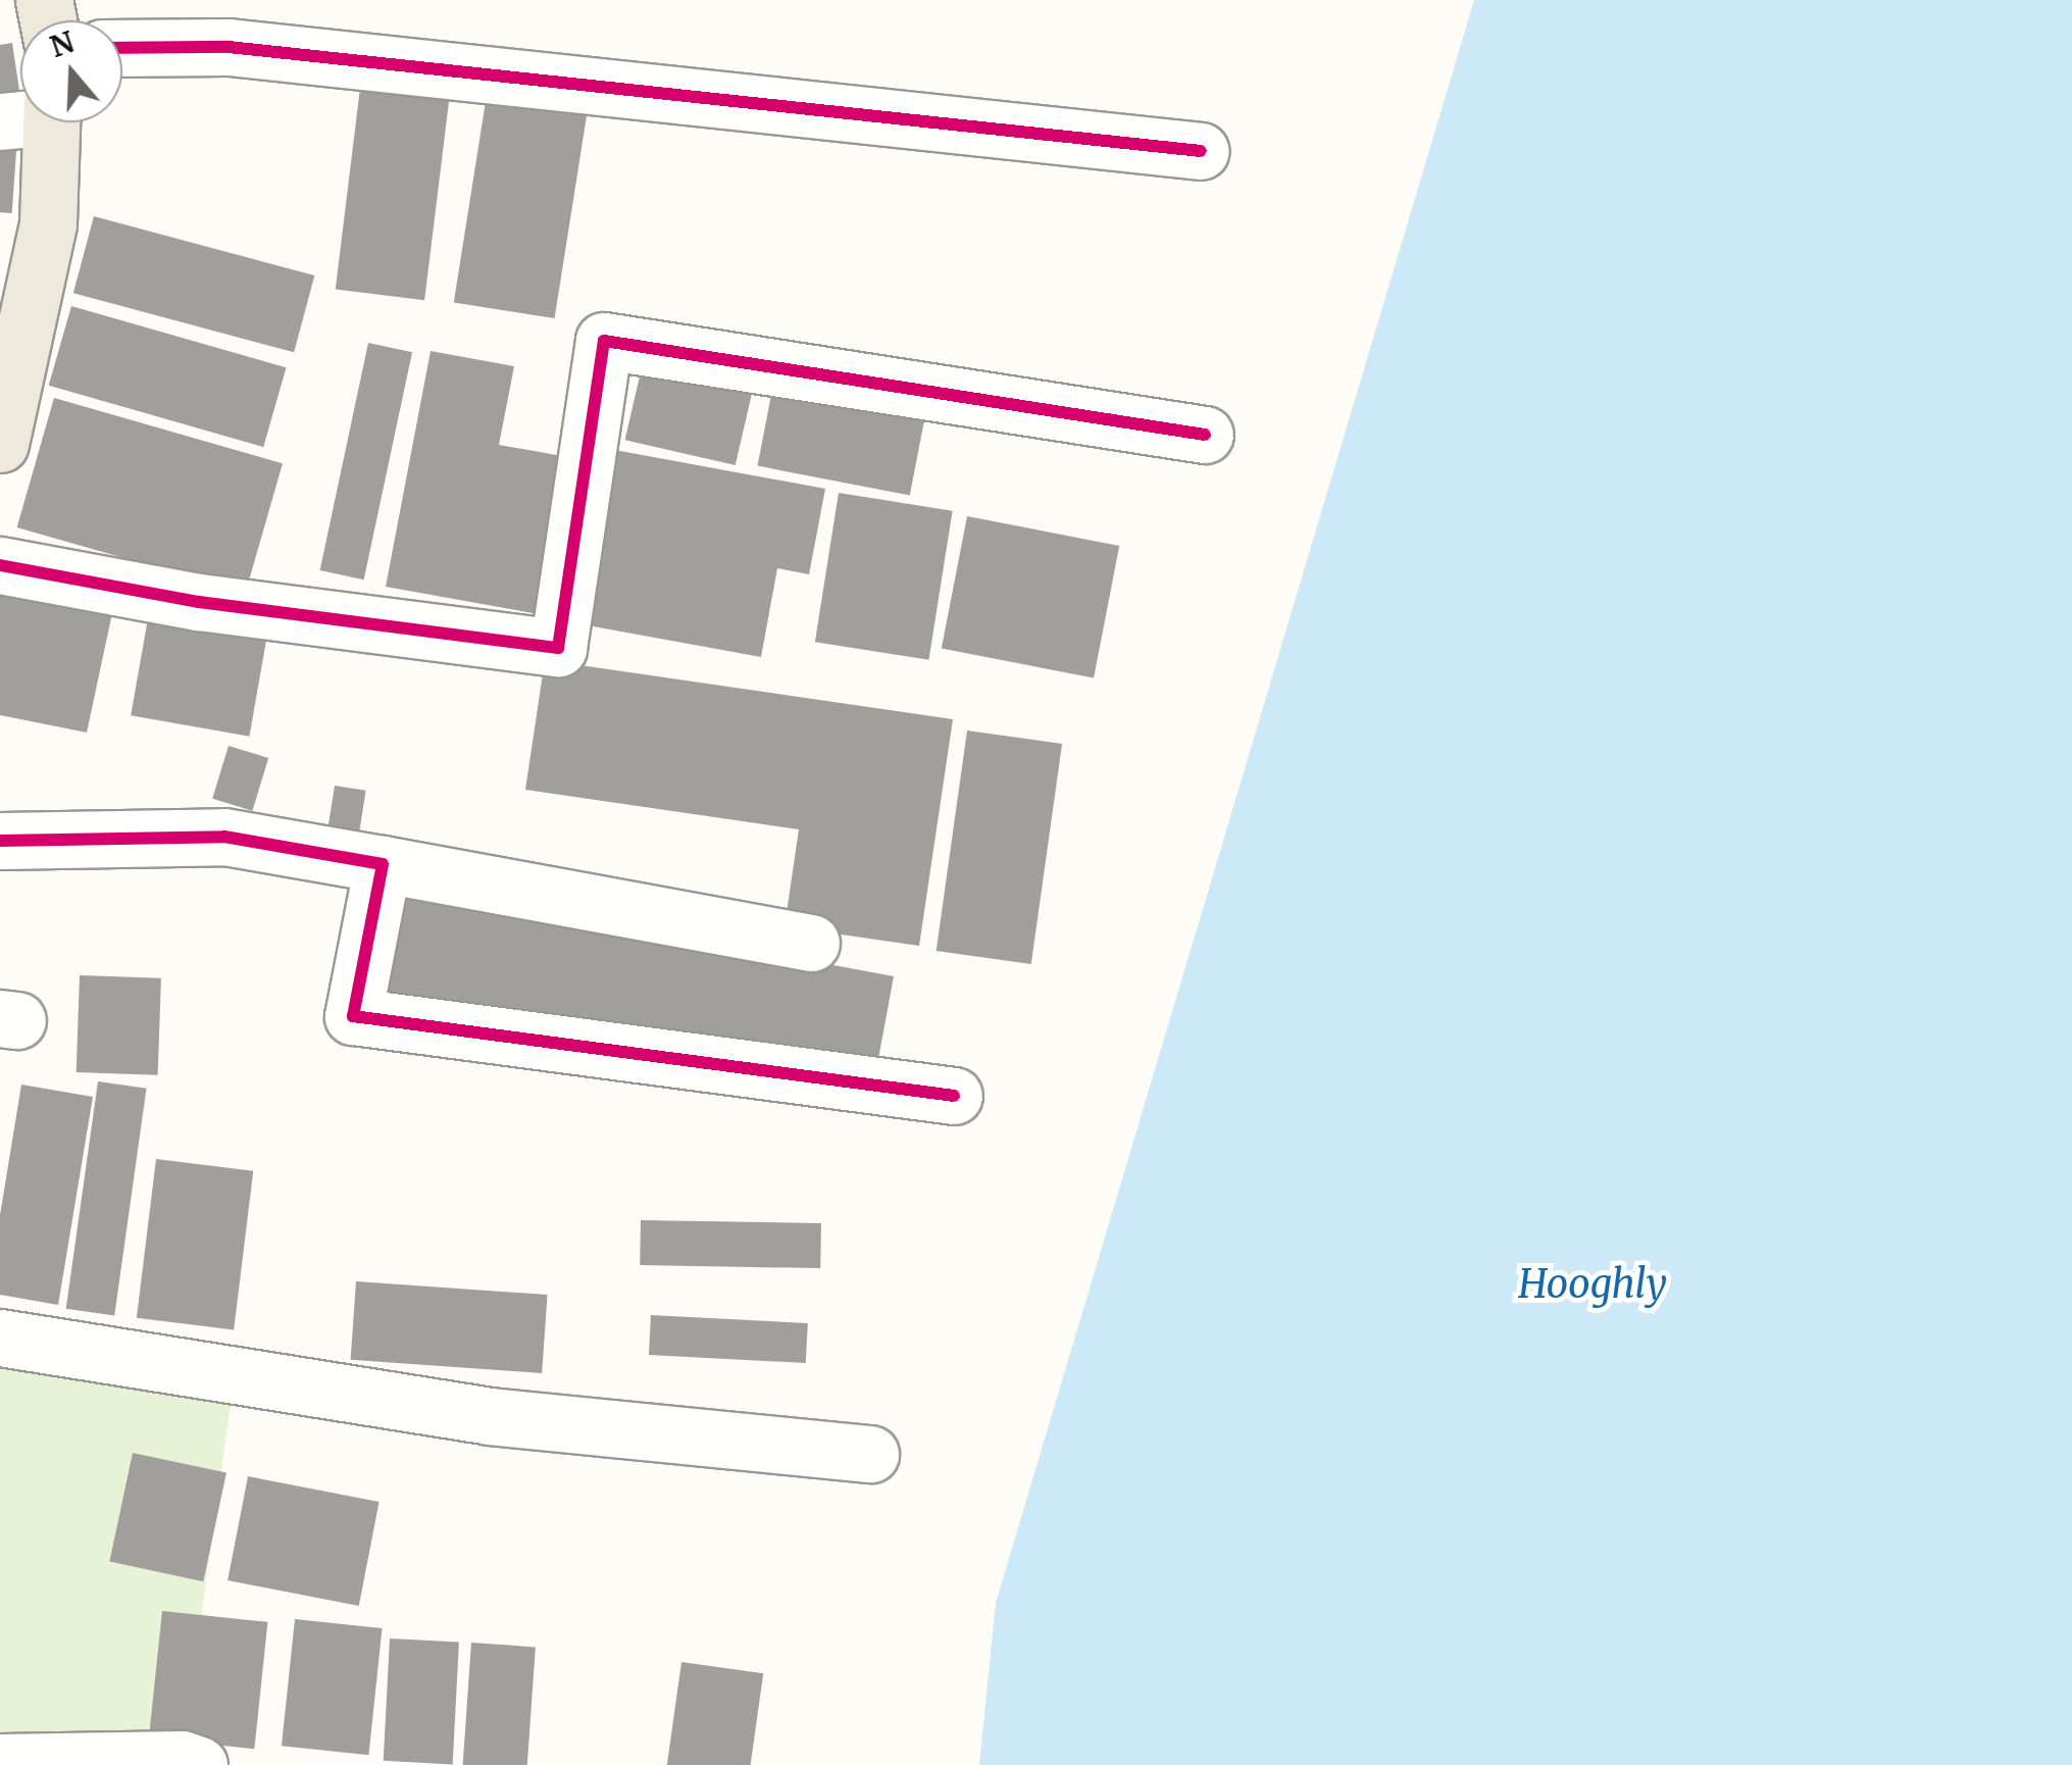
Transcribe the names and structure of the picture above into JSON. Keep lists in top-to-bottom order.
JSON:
{
  "water": ["Hooghly"],
  "north": "top"
}
